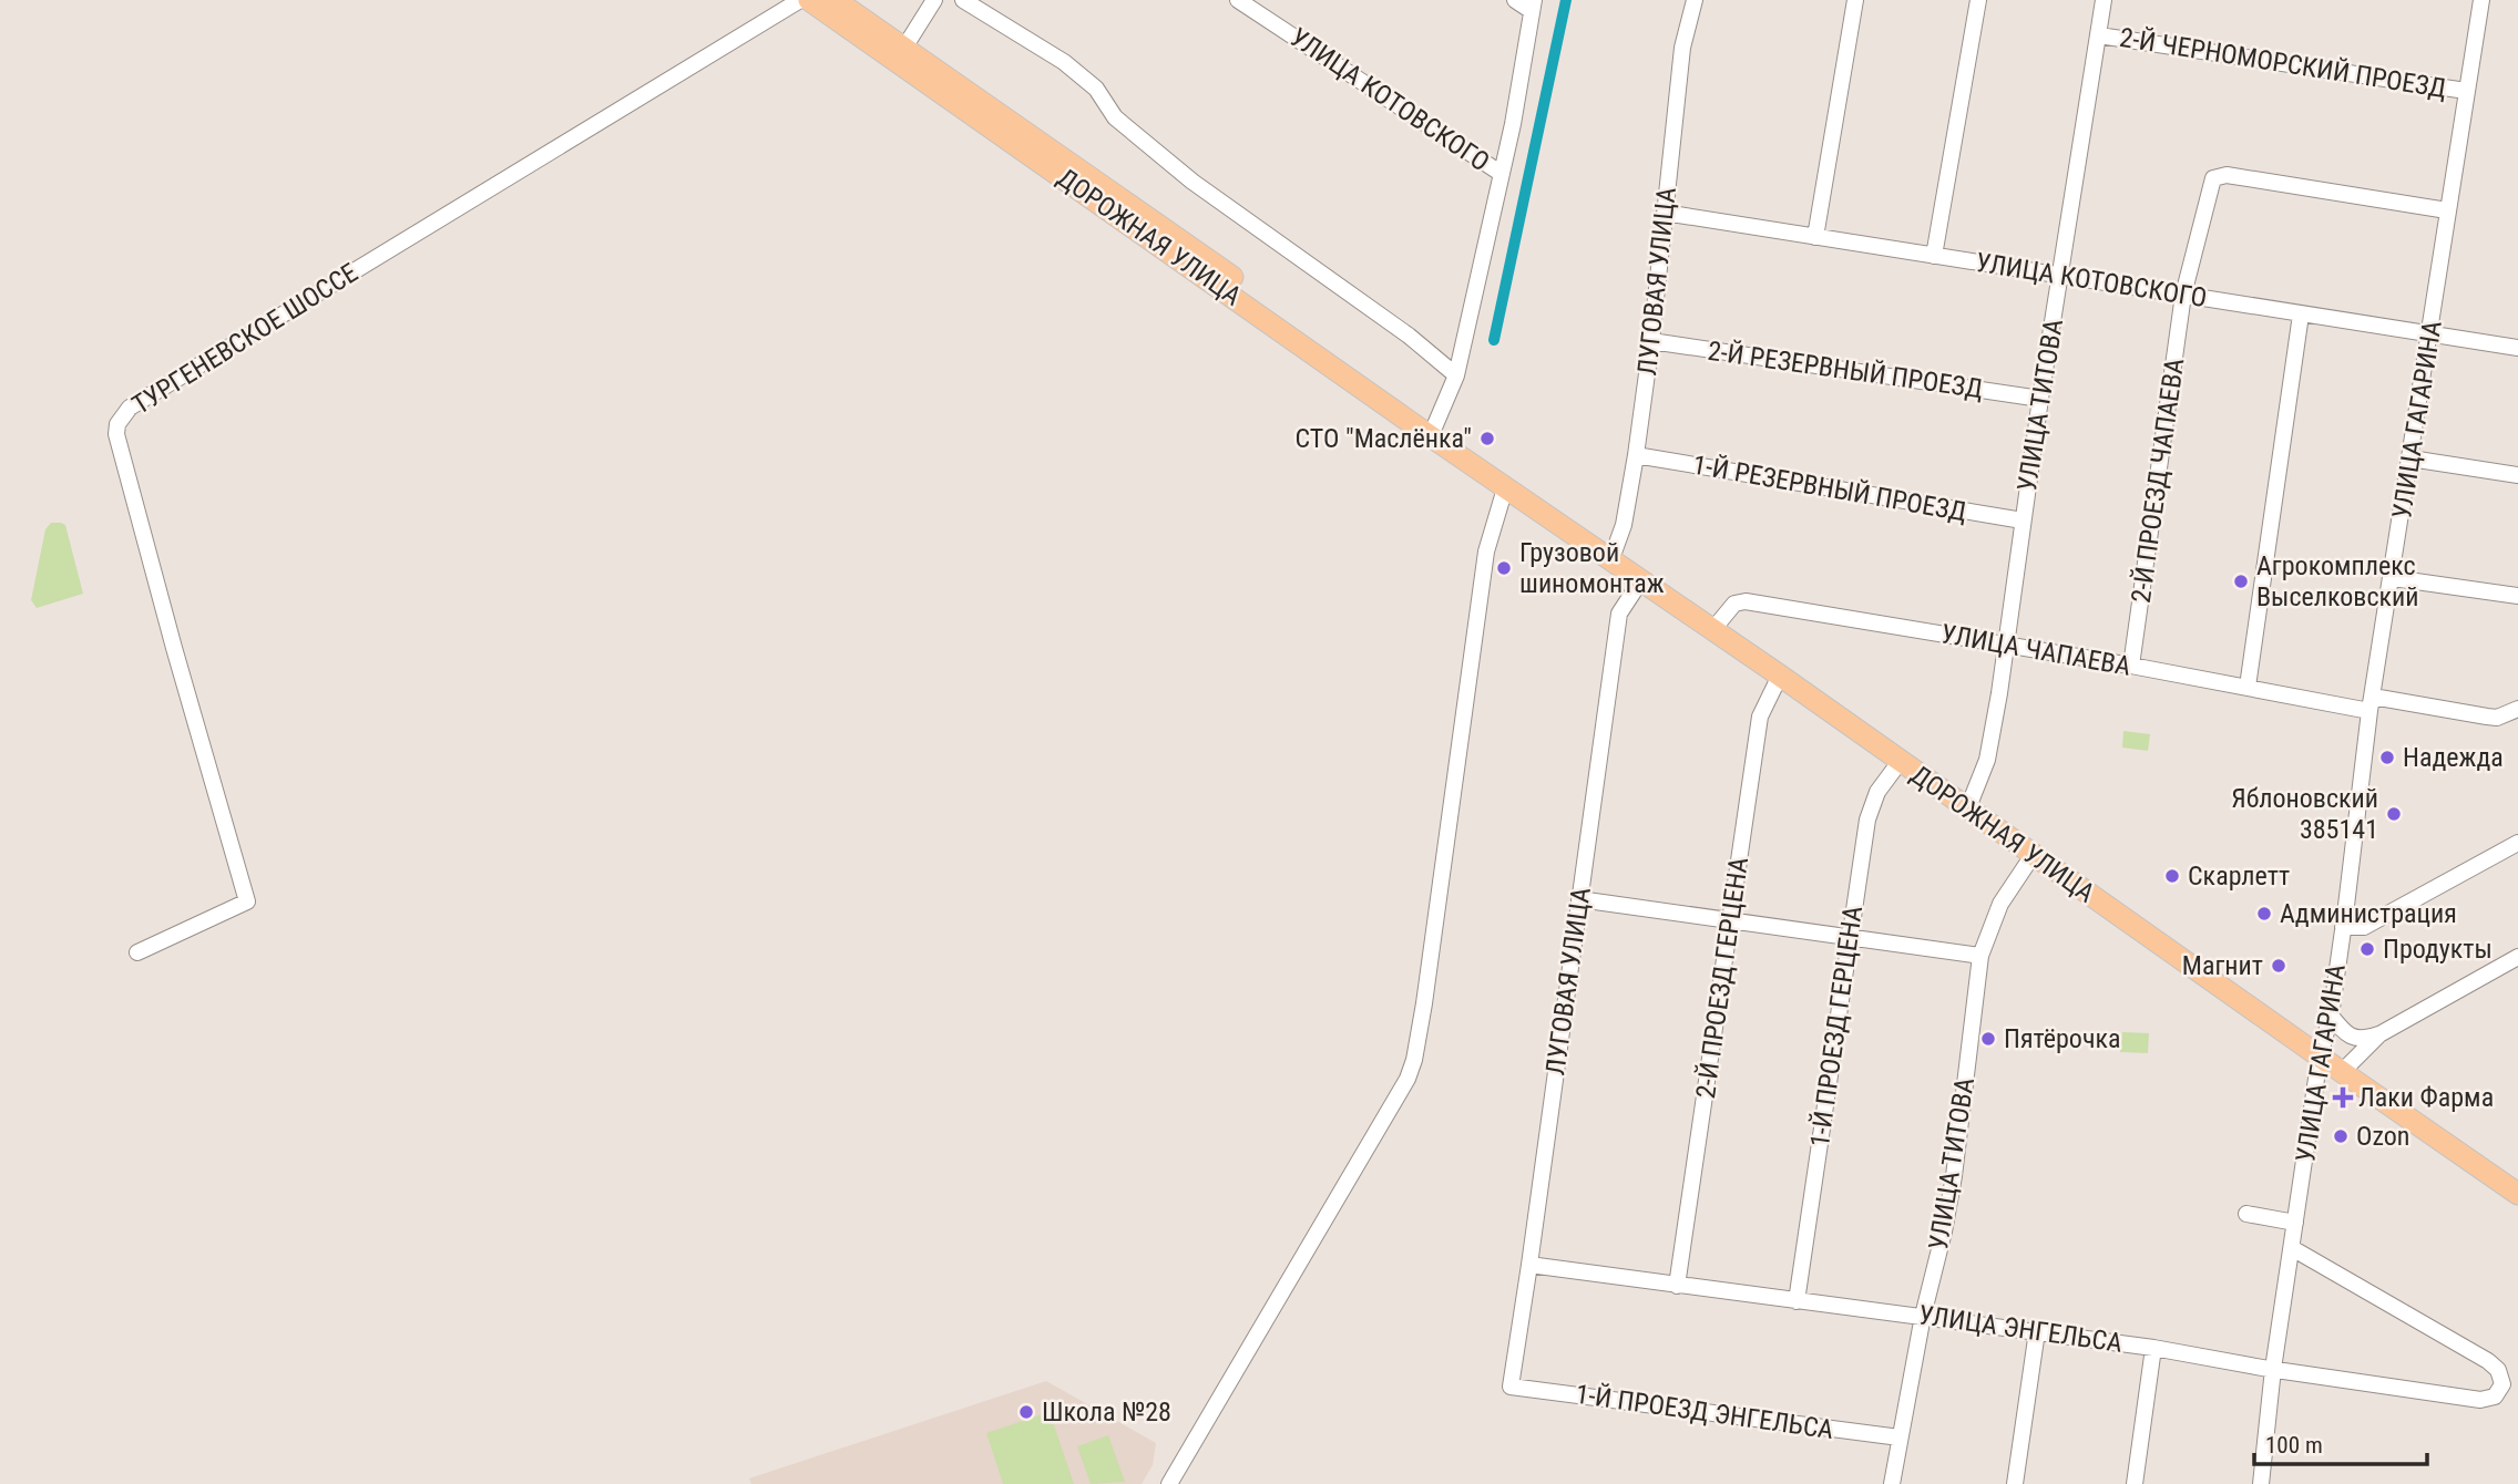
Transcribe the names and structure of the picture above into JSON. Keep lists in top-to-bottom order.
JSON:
{
  "streets": {
    "main road": ["ДОРОЖНАЯ УЛИЦА"],
    "street": [
      "2-Й ЧЕРНОМОРСКИЙ ПРОЕЗД",
      "УЛИЦА КОТОВСКОГО",
      "ЛУГОВАЯ УЛИЦА",
      "ТУРГЕНЕВСКОЕ ШОССЕ",
      "2-Й РЕЗЕРВНЫЙ ПРОЕЗД",
      "УЛИЦА ТИТОВА",
      "УЛИЦА ГАГАРИНА",
      "2-Й ПРОЕЗД ЧАПАЕВА",
      "1-Й РЕЗЕРВНЫЙ ПРОЕЗД",
      "УЛИЦА ЧАПАЕВА",
      "2-Й ПРОЕЗД ГЕРЦЕНА",
      "1-Й ПРОЕЗД ГЕРЦЕНА",
      "УЛИЦА ЭНГЕЛЬСА",
      "1-Й ПРОЕЗД ЭНГЕЛЬСА"
    ]
  },
  "crossings": [
    ["2-Й ЧЕРНОМОРСКИЙ ПРОЕЗД", "УЛИЦА ТИТОВА"],
    ["2-Й ЧЕРНОМОРСКИЙ ПРОЕЗД", "УЛИЦА ГАГАРИНА"],
    ["УЛИЦА КОТОВСКОГО", "ЛУГОВАЯ УЛИЦА"],
    ["УЛИЦА КОТОВСКОГО", "УЛИЦА ТИТОВА"],
    ["УЛИЦА КОТОВСКОГО", "УЛИЦА ГАГАРИНА"],
    ["УЛИЦА КОТОВСКОГО", "2-Й ПРОЕЗД ЧАПАЕВА"],
    ["ДОРОЖНАЯ УЛИЦА", "ЛУГОВАЯ УЛИЦА"],
    ["ДОРОЖНАЯ УЛИЦА", "УЛИЦА ТИТОВА"],
    ["ДОРОЖНАЯ УЛИЦА", "УЛИЦА ГАГАРИНА"],
    ["ДОРОЖНАЯ УЛИЦА", "УЛИЦА ЧАПАЕВА"],
    ["ДОРОЖНАЯ УЛИЦА", "2-Й ПРОЕЗД ГЕРЦЕНА"],
    ["ДОРОЖНАЯ УЛИЦА", "1-Й ПРОЕЗД ГЕРЦЕНА"],
    ["ЛУГОВАЯ УЛИЦА", "2-Й РЕЗЕРВНЫЙ ПРОЕЗД"],
    ["ЛУГОВАЯ УЛИЦА", "1-Й РЕЗЕРВНЫЙ ПРОЕЗД"],
    ["ЛУГОВАЯ УЛИЦА", "УЛИЦА ЭНГЕЛЬСА"],
    ["ЛУГОВАЯ УЛИЦА", "1-Й ПРОЕЗД ЭНГЕЛЬСА"],
    ["2-Й РЕЗЕРВНЫЙ ПРОЕЗД", "УЛИЦА ТИТОВА"],
    ["УЛИЦА ТИТОВА", "1-Й РЕЗЕРВНЫЙ ПРОЕЗД"],
    ["УЛИЦА ТИТОВА", "УЛИЦА ЧАПАЕВА"],
    ["УЛИЦА ТИТОВА", "УЛИЦА ЭНГЕЛЬСА"],
    ["УЛИЦА ТИТОВА", "1-Й ПРОЕЗД ЭНГЕЛЬСА"],
    ["УЛИЦА ГАГАРИНА", "2-Й ПРОЕЗД ЧАПАЕВА"],
    ["УЛИЦА ГАГАРИНА", "УЛИЦА ЧАПАЕВА"],
    ["УЛИЦА ГАГАРИНА", "УЛИЦА ЭНГЕЛЬСА"],
    ["2-Й ПРОЕЗД ЧАПАЕВА", "УЛИЦА ЧАПАЕВА"],
    ["2-Й ПРОЕЗД ГЕРЦЕНА", "УЛИЦА ЭНГЕЛЬСА"],
    ["1-Й ПРОЕЗД ГЕРЦЕНА", "УЛИЦА ЭНГЕЛЬСА"]
  ],
  "places": {
    "other": [
      "СТО \"Маслёнка\"",
      "Грузовой шиномонтаж",
      "Агрокомплекс Выселковский",
      "Надежда",
      "Яблоновский 385141",
      "Скарлетт",
      "Администрация",
      "Продукты",
      "Магнит",
      "Пятёрочка",
      "Ozon",
      "Школа №28"
    ],
    "health": ["Лаки Фарма"]
  },
  "scale_bar": "100 m"
}
